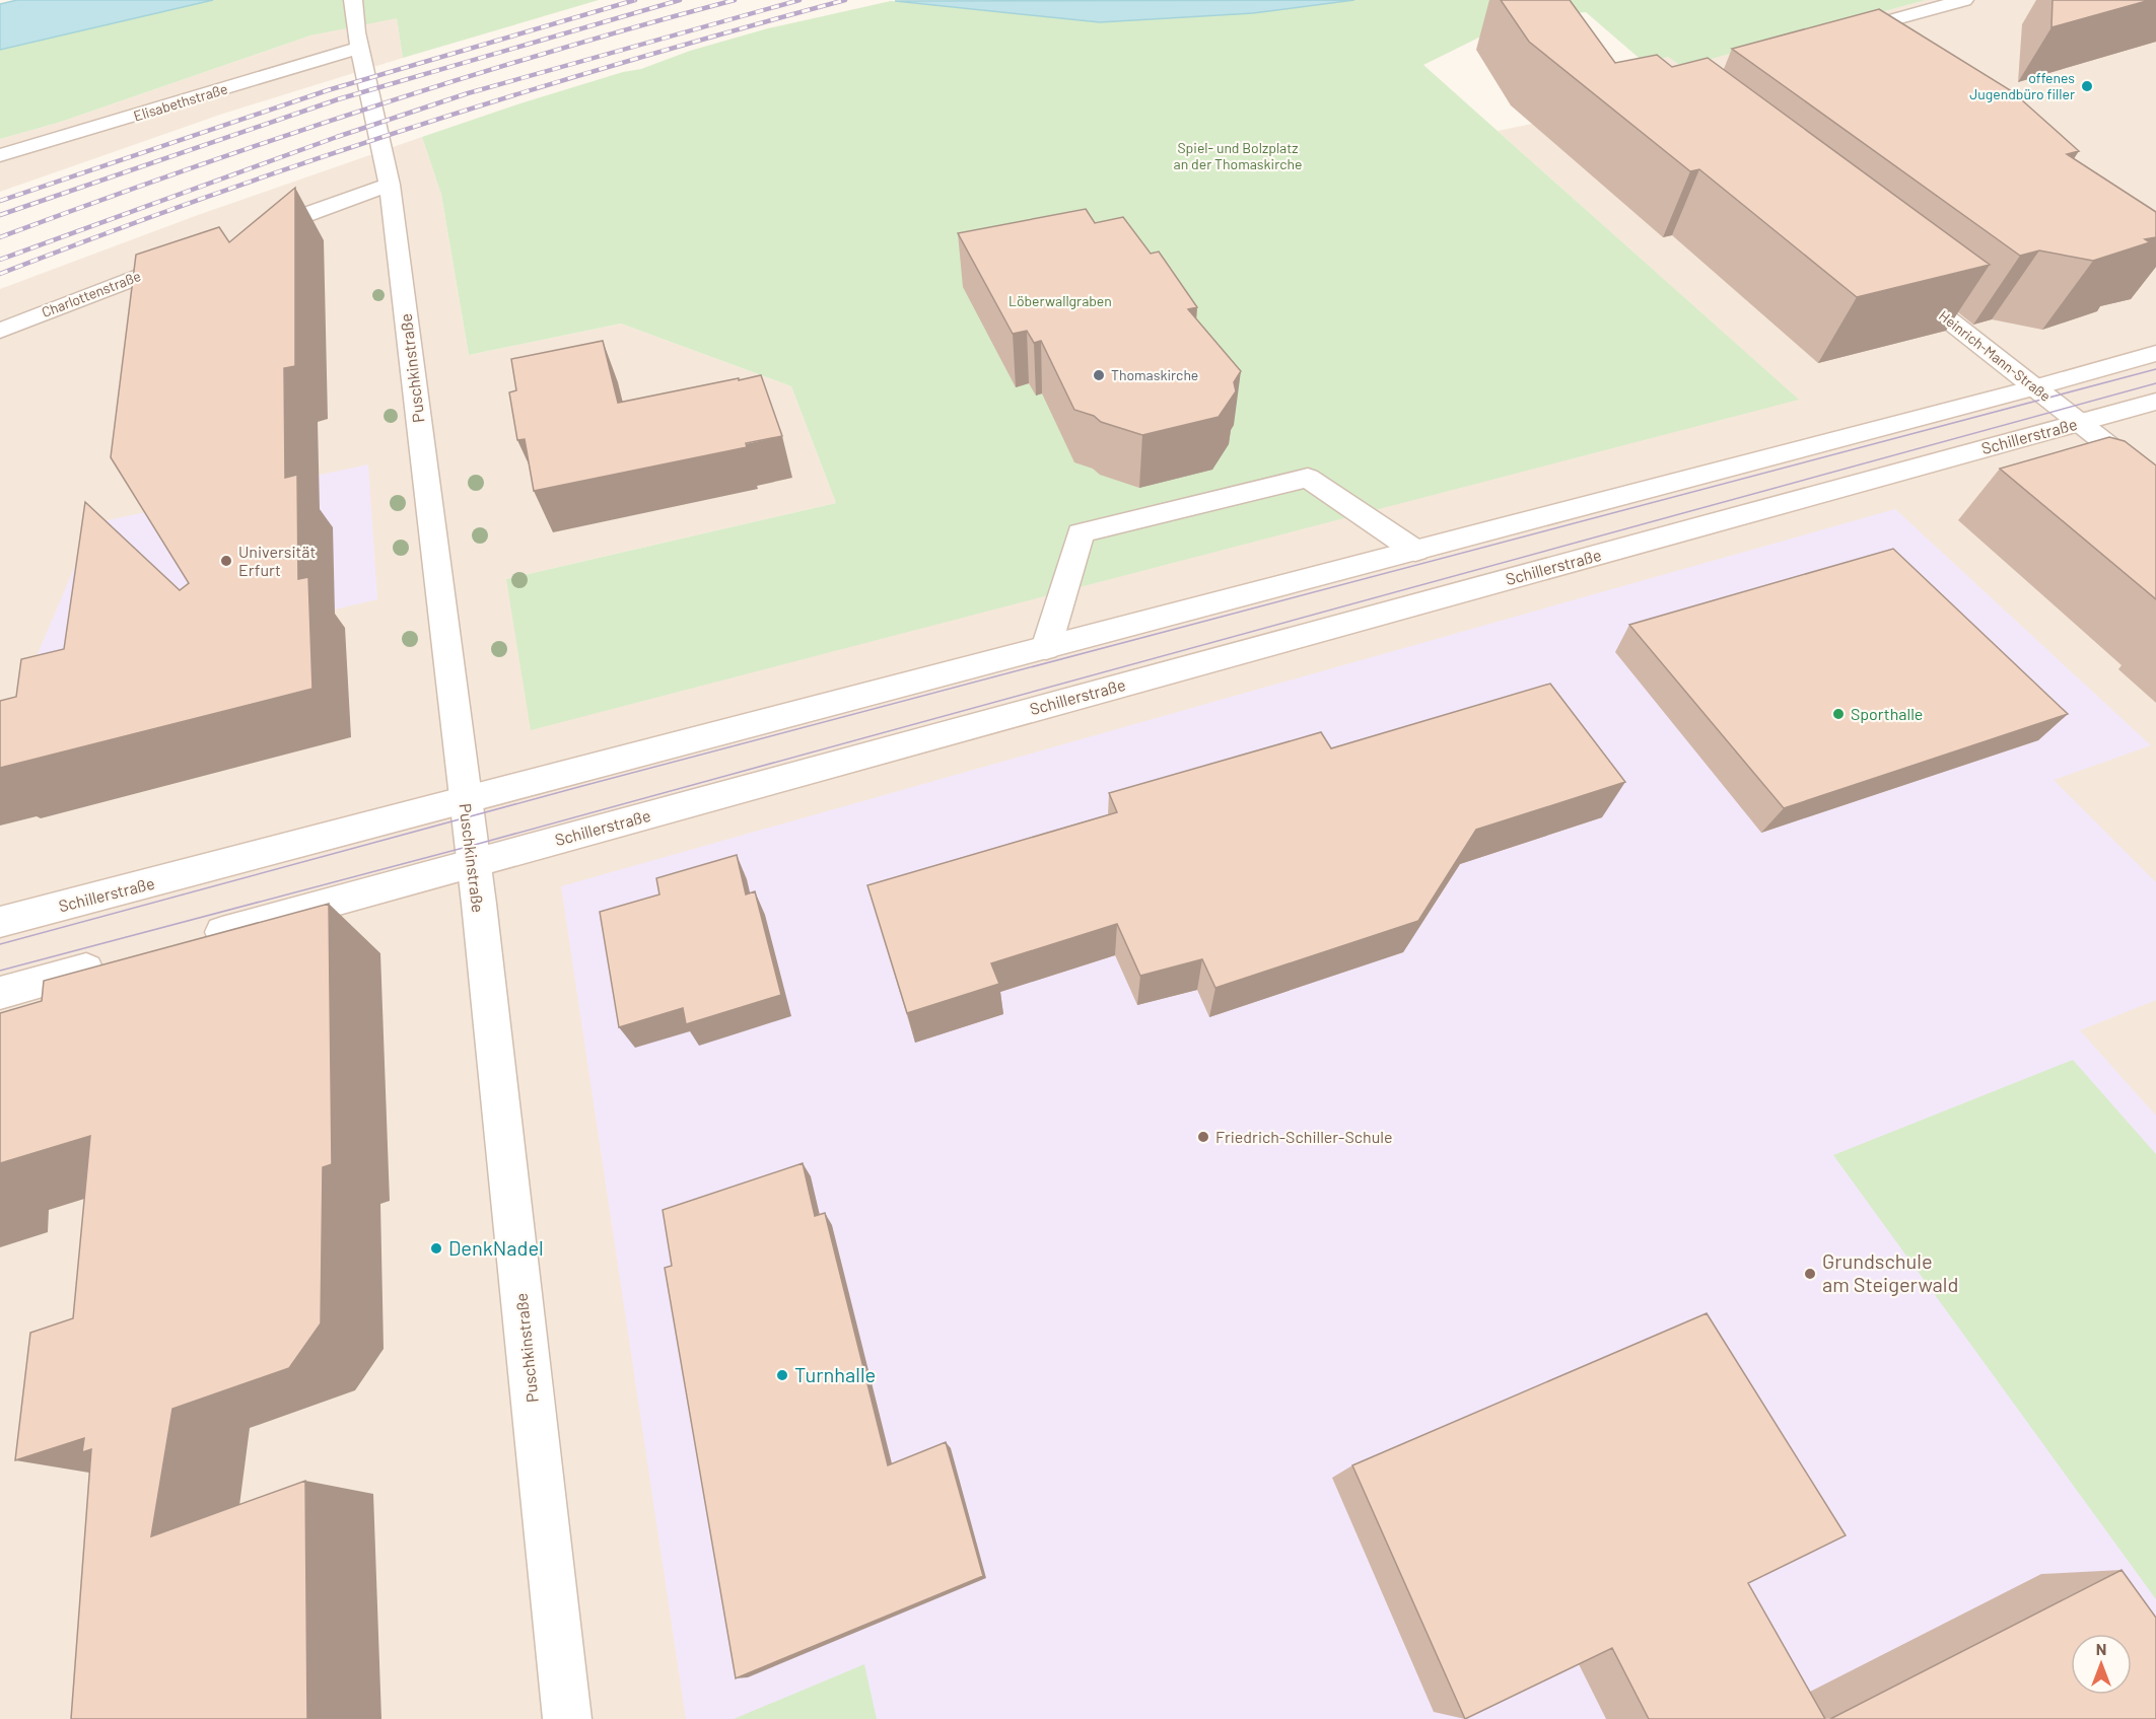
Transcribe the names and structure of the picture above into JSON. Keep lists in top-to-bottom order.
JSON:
{
  "streets": {
    "main road": [
      "Elisabethstraße",
      "Charlottenstraße",
      "Heinrich-Mann-Straße",
      "Puschkinstraße",
      "Schillerstraße"
    ]
  },
  "crossings": [
    ["Elisabethstraße", "Puschkinstraße"],
    ["Heinrich-Mann-Straße", "Schillerstraße"],
    ["Puschkinstraße", "Schillerstraße"]
  ],
  "parks": ["Spiel- und Bolzplatz an der Thomaskirche", "Löberwallgraben"],
  "places": [
    "offenes Jugendbüro filler",
    "Thomaskirche",
    "Universität Erfurt",
    "Sporthalle",
    "Friedrich-Schiller-Schule",
    "DenkNadel",
    "Grundschule am Steigerwald",
    "Turnhalle"
  ],
  "north": "top"
}
